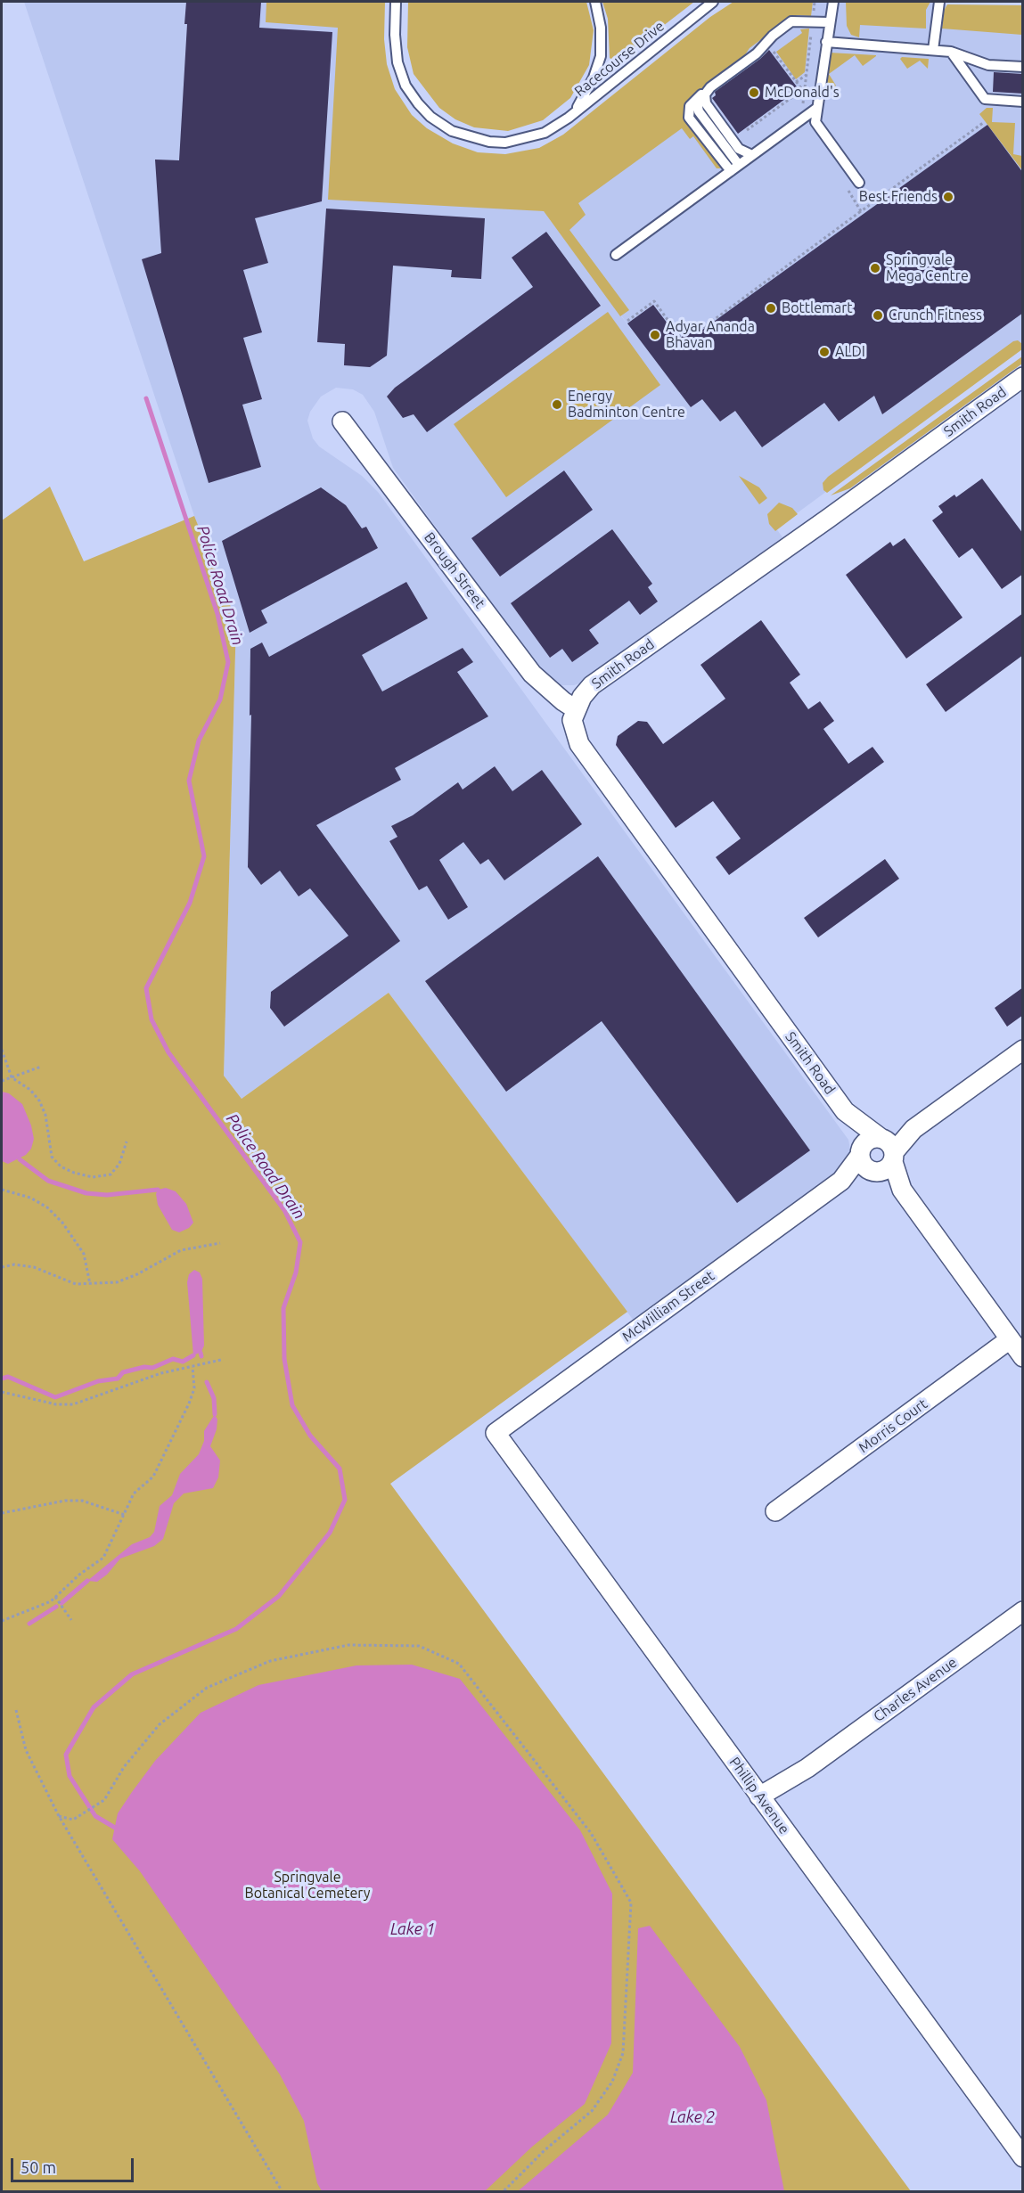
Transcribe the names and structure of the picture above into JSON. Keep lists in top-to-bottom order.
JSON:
{
  "streets": {
    "street": [
      "Smith Road",
      "Brough Street",
      "McWilliam Street",
      "Morris Court",
      "Charles Avenue",
      "Phillip Avenue"
    ],
    "lane": ["Racecourse Drive"]
  },
  "crossings": [
    ["Smith Road", "Brough Street"],
    ["Smith Road", "McWilliam Street"],
    ["McWilliam Street", "Phillip Avenue"],
    ["Charles Avenue", "Phillip Avenue"]
  ],
  "water": ["Police Road Drain", "Lake 1", "Lake 2"],
  "parks": ["Springvale Botanical Cemetery"],
  "places": [
    "McDonald's",
    "Best Friends",
    "Springvale Mega Centre",
    "Bottlemart",
    "Crunch Fitness",
    "Adyar Ananda Bhavan",
    "ALDI",
    "Energy Badminton Centre"
  ],
  "scale_bar": "50 m"
}
